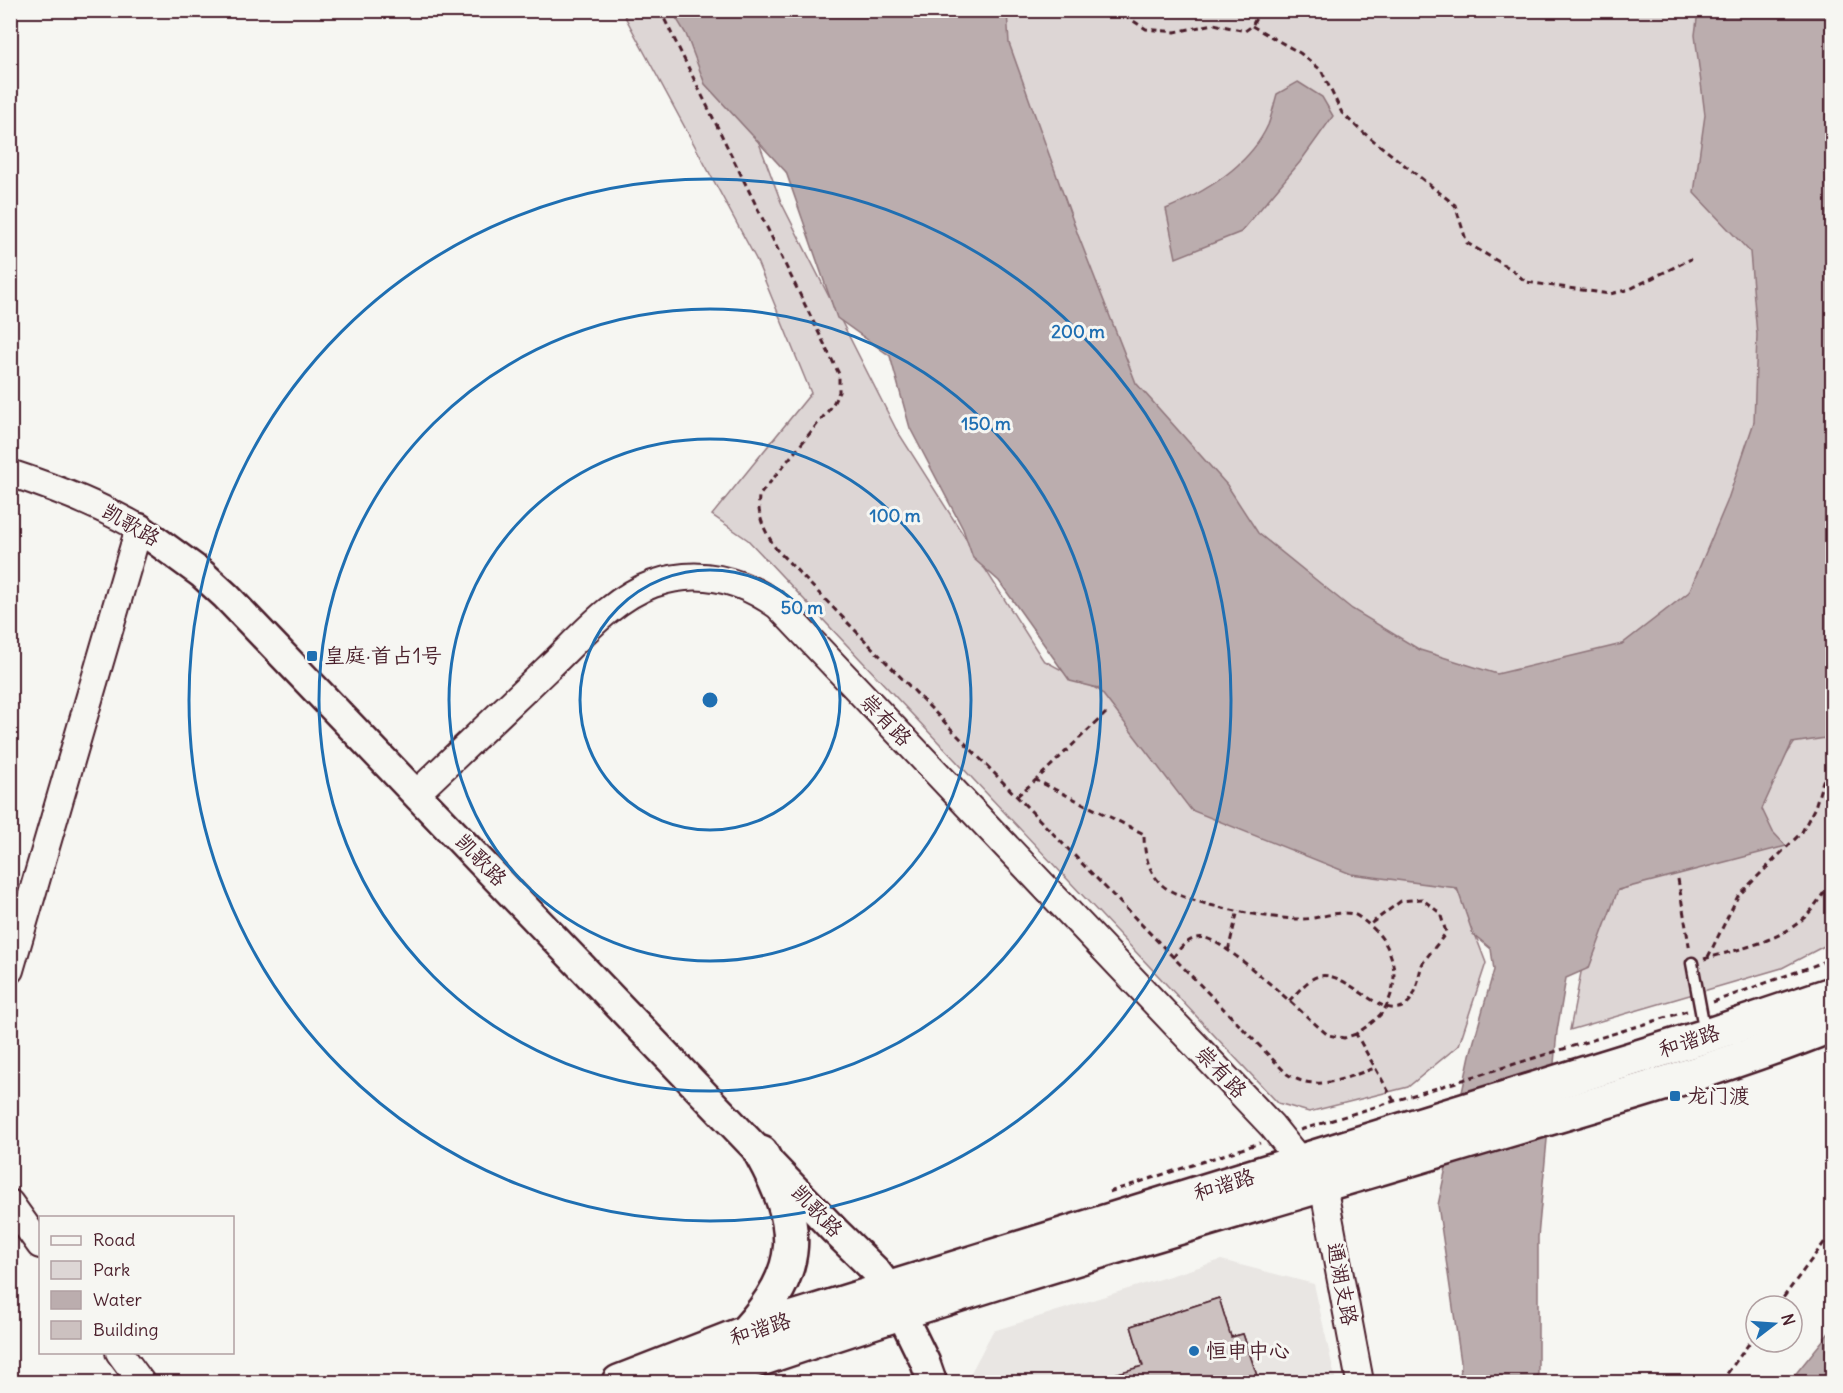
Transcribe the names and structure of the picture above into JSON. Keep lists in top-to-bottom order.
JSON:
{
  "streets": {
    "main road": ["凯歌路", "和谐路"],
    "street": ["崇有路", "通湖支路"]
  },
  "crossings": [
    ["凯歌路", "崇有路"],
    ["凯歌路", "和谐路"],
    ["崇有路", "和谐路"],
    ["和谐路", "通湖支路"]
  ],
  "places": {
    "transit": ["皇庭·首占1号", "龙门渡"],
    "other": ["恒申中心"]
  },
  "legend": [
    "Road",
    "Park",
    "Water",
    "Building"
  ],
  "north": "right",
  "rings": [
    "200 m",
    "150 m",
    "100 m",
    "50 m"
  ]
}
